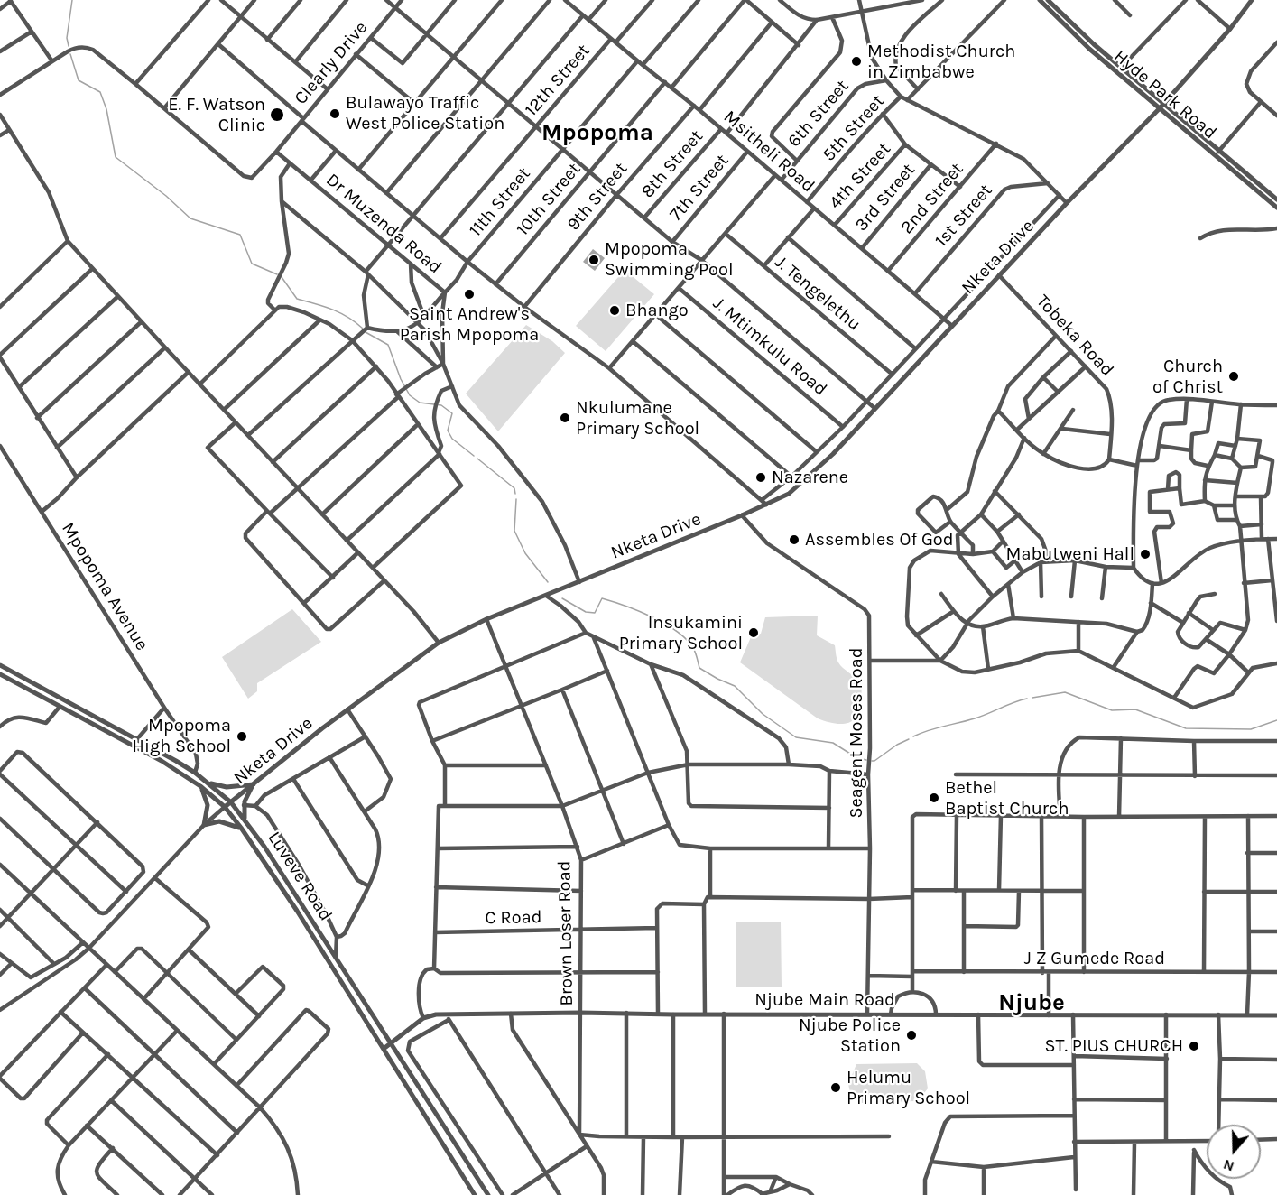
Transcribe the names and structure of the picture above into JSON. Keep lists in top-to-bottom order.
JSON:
{
  "streets": {
    "street": [
      "Clearly Drive",
      "12th Street",
      "Hyde Park Road",
      "6th Street",
      "5th Street",
      "Msitheli Road",
      "8th Street",
      "4th Street",
      "7th Street",
      "9th Street",
      "3rd Street",
      "2nd Street",
      "10th Street",
      "11th Street",
      "1st Street",
      "Dr Muzenda Road",
      "Nketa Drive",
      "J. Tengelethu",
      "Tobeka Road",
      "J. Mtimkulu Road",
      "Mpopoma Avenue",
      "Seagent Moses Road",
      "Luveve Road",
      "C Road",
      "Brown Loser Road",
      "J Z Gumede Road",
      "Njube Main Road"
    ]
  },
  "crossings": [
    ["Clearly Drive", "Dr Muzenda Road"],
    ["12th Street", "Msitheli Road"],
    ["Hyde Park Road", "Nketa Drive"],
    ["6th Street", "Msitheli Road"],
    ["5th Street", "Msitheli Road"],
    ["Msitheli Road", "8th Street"],
    ["Msitheli Road", "4th Street"],
    ["Msitheli Road", "7th Street"],
    ["Msitheli Road", "9th Street"],
    ["Msitheli Road", "3rd Street"],
    ["Msitheli Road", "2nd Street"],
    ["Msitheli Road", "10th Street"],
    ["Msitheli Road", "11th Street"],
    ["Msitheli Road", "1st Street"],
    ["Msitheli Road", "Nketa Drive"],
    ["11th Street", "Dr Muzenda Road"],
    ["Nketa Drive", "Tobeka Road"],
    ["Nketa Drive", "Seagent Moses Road"],
    ["Nketa Drive", "Luveve Road"],
    ["Nketa Drive", "Brown Loser Road"],
    ["Mpopoma Avenue", "Luveve Road"],
    ["Seagent Moses Road", "J Z Gumede Road"],
    ["Seagent Moses Road", "Njube Main Road"],
    ["Luveve Road", "Njube Main Road"],
    ["C Road", "Brown Loser Road"],
    ["Brown Loser Road", "Njube Main Road"]
  ],
  "districts": ["Mpopoma", "Njube"],
  "places": [
    "Methodist Church in Zimbabwe",
    "Bulawayo Traffic West Police Station",
    "E. F. Watson Clinic",
    "Mpopoma Swimming Pool",
    "Saint Andrew's Parish Mpopoma",
    "Bhango",
    "Church of Christ",
    "Nkulumane Primary School",
    "Nazarene",
    "Assembles Of God",
    "Mabutweni Hall",
    "Insukamini Primary School",
    "Mpopoma High School",
    "Bethel Baptist Church",
    "Njube Police Station",
    "ST. PIUS CHURCH",
    "Helumu Primary School"
  ],
  "north": "bottom"
}
